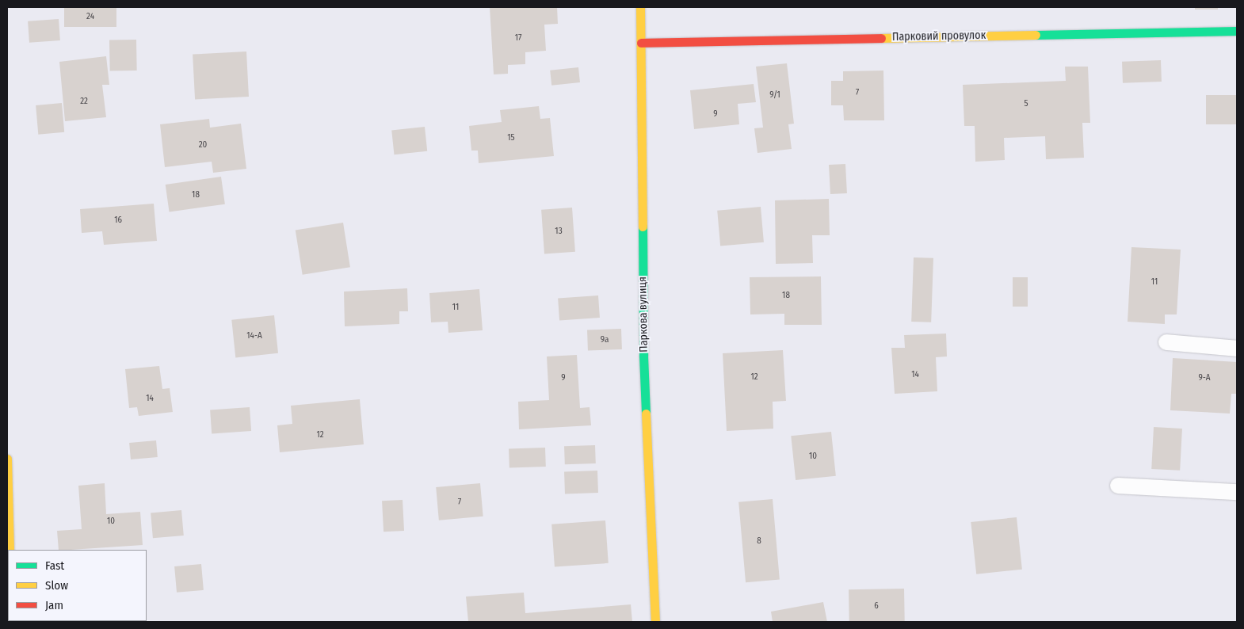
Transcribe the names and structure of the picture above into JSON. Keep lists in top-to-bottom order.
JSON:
{
  "streets": {
    "street": ["Парковий провулок", "Паркова вулиця"]
  },
  "crossings": [
    ["Парковий провулок", "Паркова вулиця"]
  ],
  "house_numbers": [
    "24",
    "17",
    "7",
    "9/1",
    "22",
    "5",
    "9",
    "15",
    "20",
    "18",
    "16",
    "13",
    "11",
    "18",
    "11",
    "14-А",
    "9а",
    "14",
    "12",
    "9",
    "9-А",
    "14",
    "12",
    "10",
    "7",
    "10",
    "8",
    "6"
  ],
  "legend": ["Fast", "Slow", "Jam"]
}
